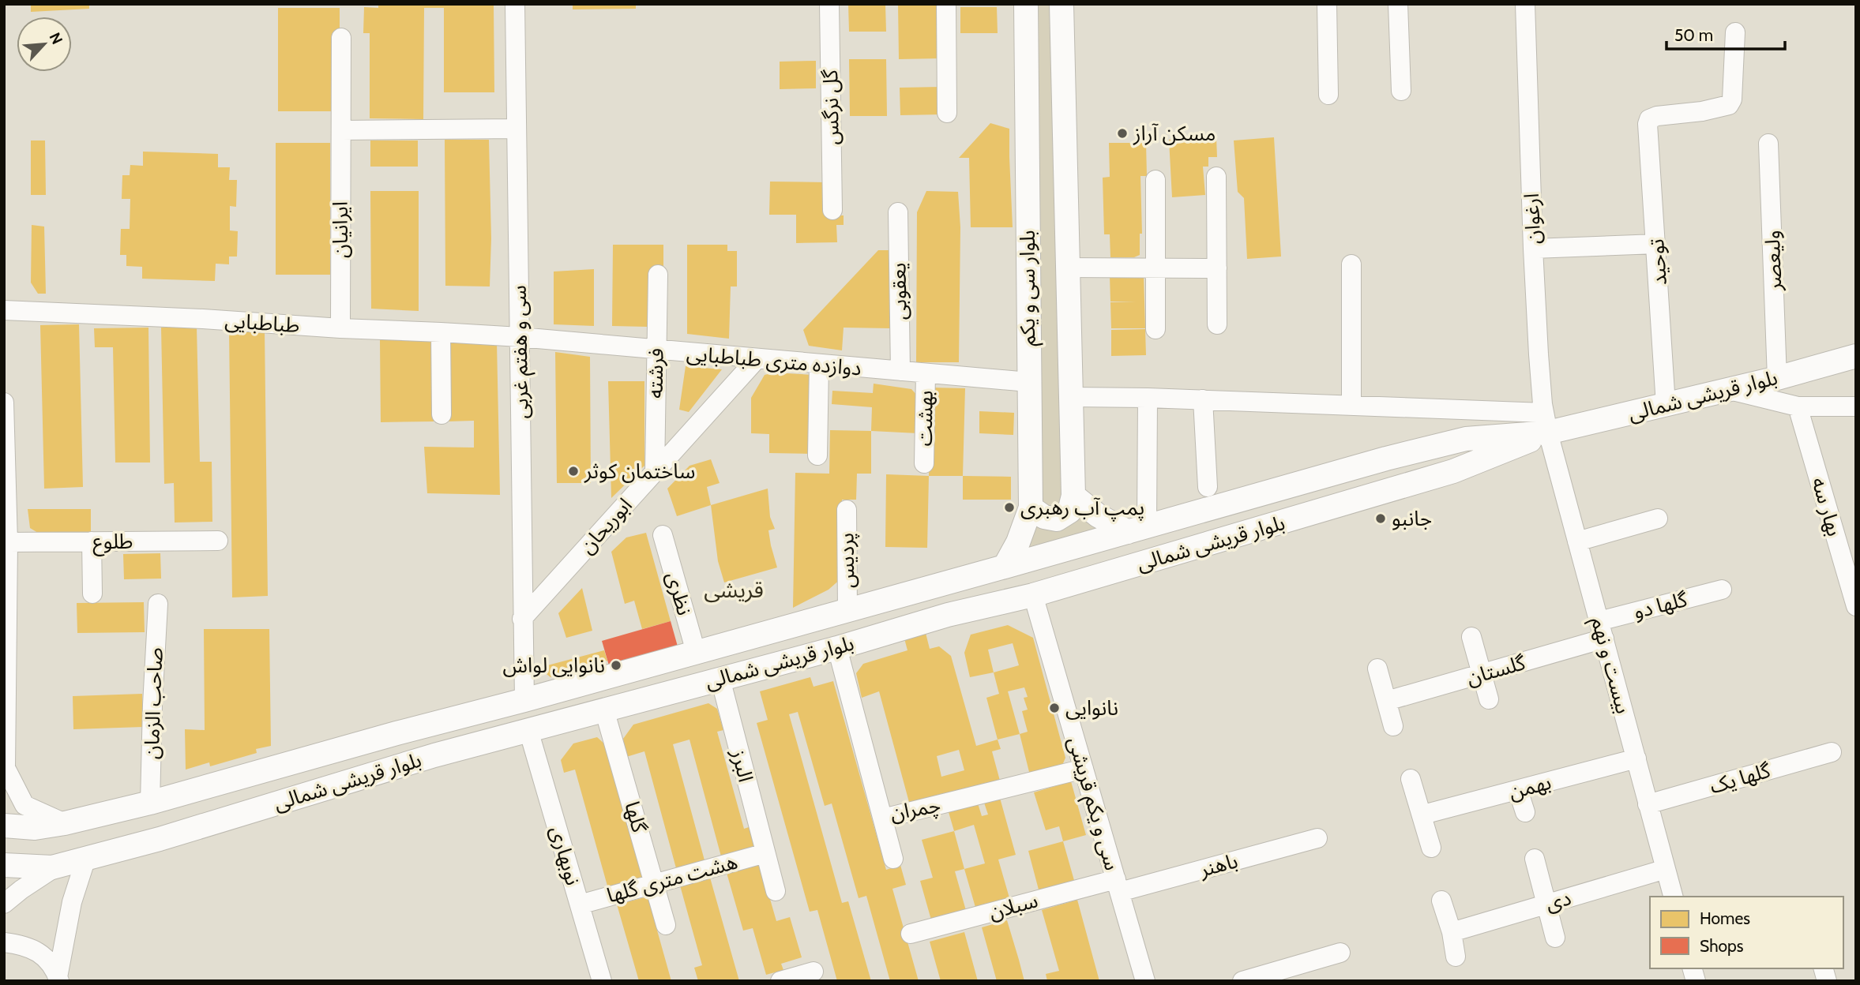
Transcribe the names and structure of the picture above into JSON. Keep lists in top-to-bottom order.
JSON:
{
  "streets": {
    "main road": ["بلوار سی و یکم", "بلوار قریشی شمالی"],
    "street": [
      "گل نرگس",
      "ارغوان",
      "ایرانیان",
      "ولیعصر",
      "توحید",
      "یعقوبی",
      "طباطبایی",
      "سی و هفتم غربی",
      "دوازده متری طباطبایی",
      "فرشته",
      "بهشت",
      "بهار سه",
      "ابوریحان",
      "طلوع",
      "پردیس",
      "نظری",
      "گلها دو",
      "بیست و نهم",
      "گلستان",
      "صاحب الزمان",
      "البرز",
      "گلها یک",
      "بهمن",
      "سی و یکم قریشی",
      "چمران",
      "گلها",
      "نوبهاری",
      "باهنر",
      "هشت متری گلها",
      "دی",
      "سبلان"
    ]
  },
  "crossings": [
    ["ارغوان", "بلوار قریشی شمالی"],
    ["ارغوان", "بیست و نهم"],
    ["ایرانیان", "طباطبایی"],
    ["ولیعصر", "بلوار قریشی شمالی"],
    ["توحید", "بلوار قریشی شمالی"],
    ["بلوار سی و یکم", "دوازده متری طباطبایی"],
    ["بلوار سی و یکم", "بلوار قریشی شمالی"],
    ["یعقوبی", "دوازده متری طباطبایی"],
    ["طباطبایی", "سی و هفتم غربی"],
    ["طباطبایی", "دوازده متری طباطبایی"],
    ["سی و هفتم غربی", "دوازده متری طباطبایی"],
    ["سی و هفتم غربی", "بلوار قریشی شمالی"],
    ["سی و هفتم غربی", "ابوریحان"],
    ["دوازده متری طباطبایی", "فرشته"],
    ["دوازده متری طباطبایی", "بهشت"],
    ["دوازده متری طباطبایی", "ابوریحان"],
    ["فرشته", "ابوریحان"],
    ["بلوار قریشی شمالی", "پردیس"],
    ["بلوار قریشی شمالی", "نظری"],
    ["بلوار قریشی شمالی", "بیست و نهم"],
    ["بلوار قریشی شمالی", "صاحب الزمان"],
    ["بلوار قریشی شمالی", "البرز"],
    ["بلوار قریشی شمالی", "سی و یکم قریشی"],
    ["بلوار قریشی شمالی", "چمران"],
    ["بلوار قریشی شمالی", "گلها"],
    ["بلوار قریشی شمالی", "نوبهاری"],
    ["گلها دو", "بیست و نهم"],
    ["گلها دو", "گلستان"],
    ["بیست و نهم", "گلستان"],
    ["بیست و نهم", "گلها یک"],
    ["بیست و نهم", "بهمن"],
    ["بیست و نهم", "دی"],
    ["البرز", "هشت متری گلها"],
    ["سی و یکم قریشی", "چمران"],
    ["سی و یکم قریشی", "باهنر"],
    ["سی و یکم قریشی", "سبلان"],
    ["گلها", "هشت متری گلها"],
    ["نوبهاری", "هشت متری گلها"],
    ["باهنر", "سبلان"]
  ],
  "districts": ["قریشی"],
  "places": [
    "مسکن آراز",
    "ساختمان کوثر",
    "پمپ آب رهبری",
    "جانبو",
    "نانوایی لواش",
    "نانوایی"
  ],
  "legend": ["Homes", "Shops"],
  "scale_bar": "50 m",
  "north": "top right"
}
